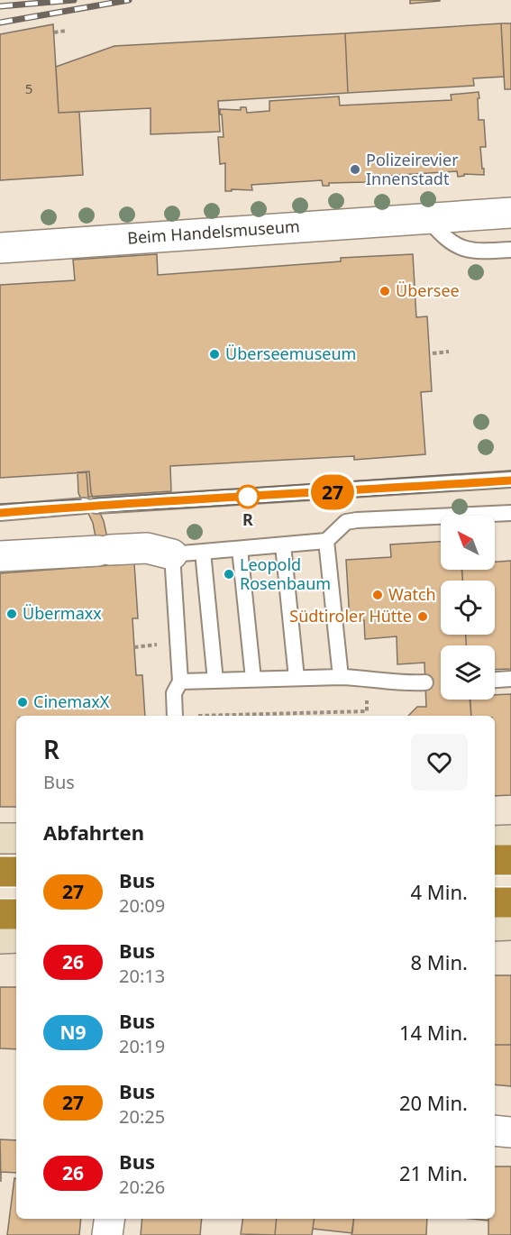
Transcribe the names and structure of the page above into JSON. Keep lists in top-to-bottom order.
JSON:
{
  "streets": {
    "street": ["Beim Handelsmuseum"]
  },
  "places": [
    "Polizeirevier Innenstadt",
    "Übersee",
    "Überseemuseum",
    "R",
    "Leopold Rosenbaum",
    "Watch",
    "Übermaxx",
    "Südtiroler Hütte",
    "CinemaxX"
  ],
  "lines": ["bus line 27"],
  "house_numbers": ["5"],
  "north": "top left",
  "page": {
    "on_map": "27",
    "heading": [
      ["R", "Bus"],
      "Abfahrten"
    ],
    "list": [
      {
        "mark": "27",
        "name": "Bus",
        "note": "20:09",
        "value": "4 Min."
      },
      {
        "mark": "26",
        "name": "Bus",
        "note": "20:13",
        "value": "8 Min."
      },
      {
        "mark": "N9",
        "name": "Bus",
        "note": "20:19",
        "value": "14 Min."
      },
      {
        "mark": "27",
        "name": "Bus",
        "note": "20:25",
        "value": "20 Min."
      },
      {
        "mark": "26",
        "name": "Bus",
        "note": "20:26",
        "value": "21 Min."
      }
    ]
  }
}
